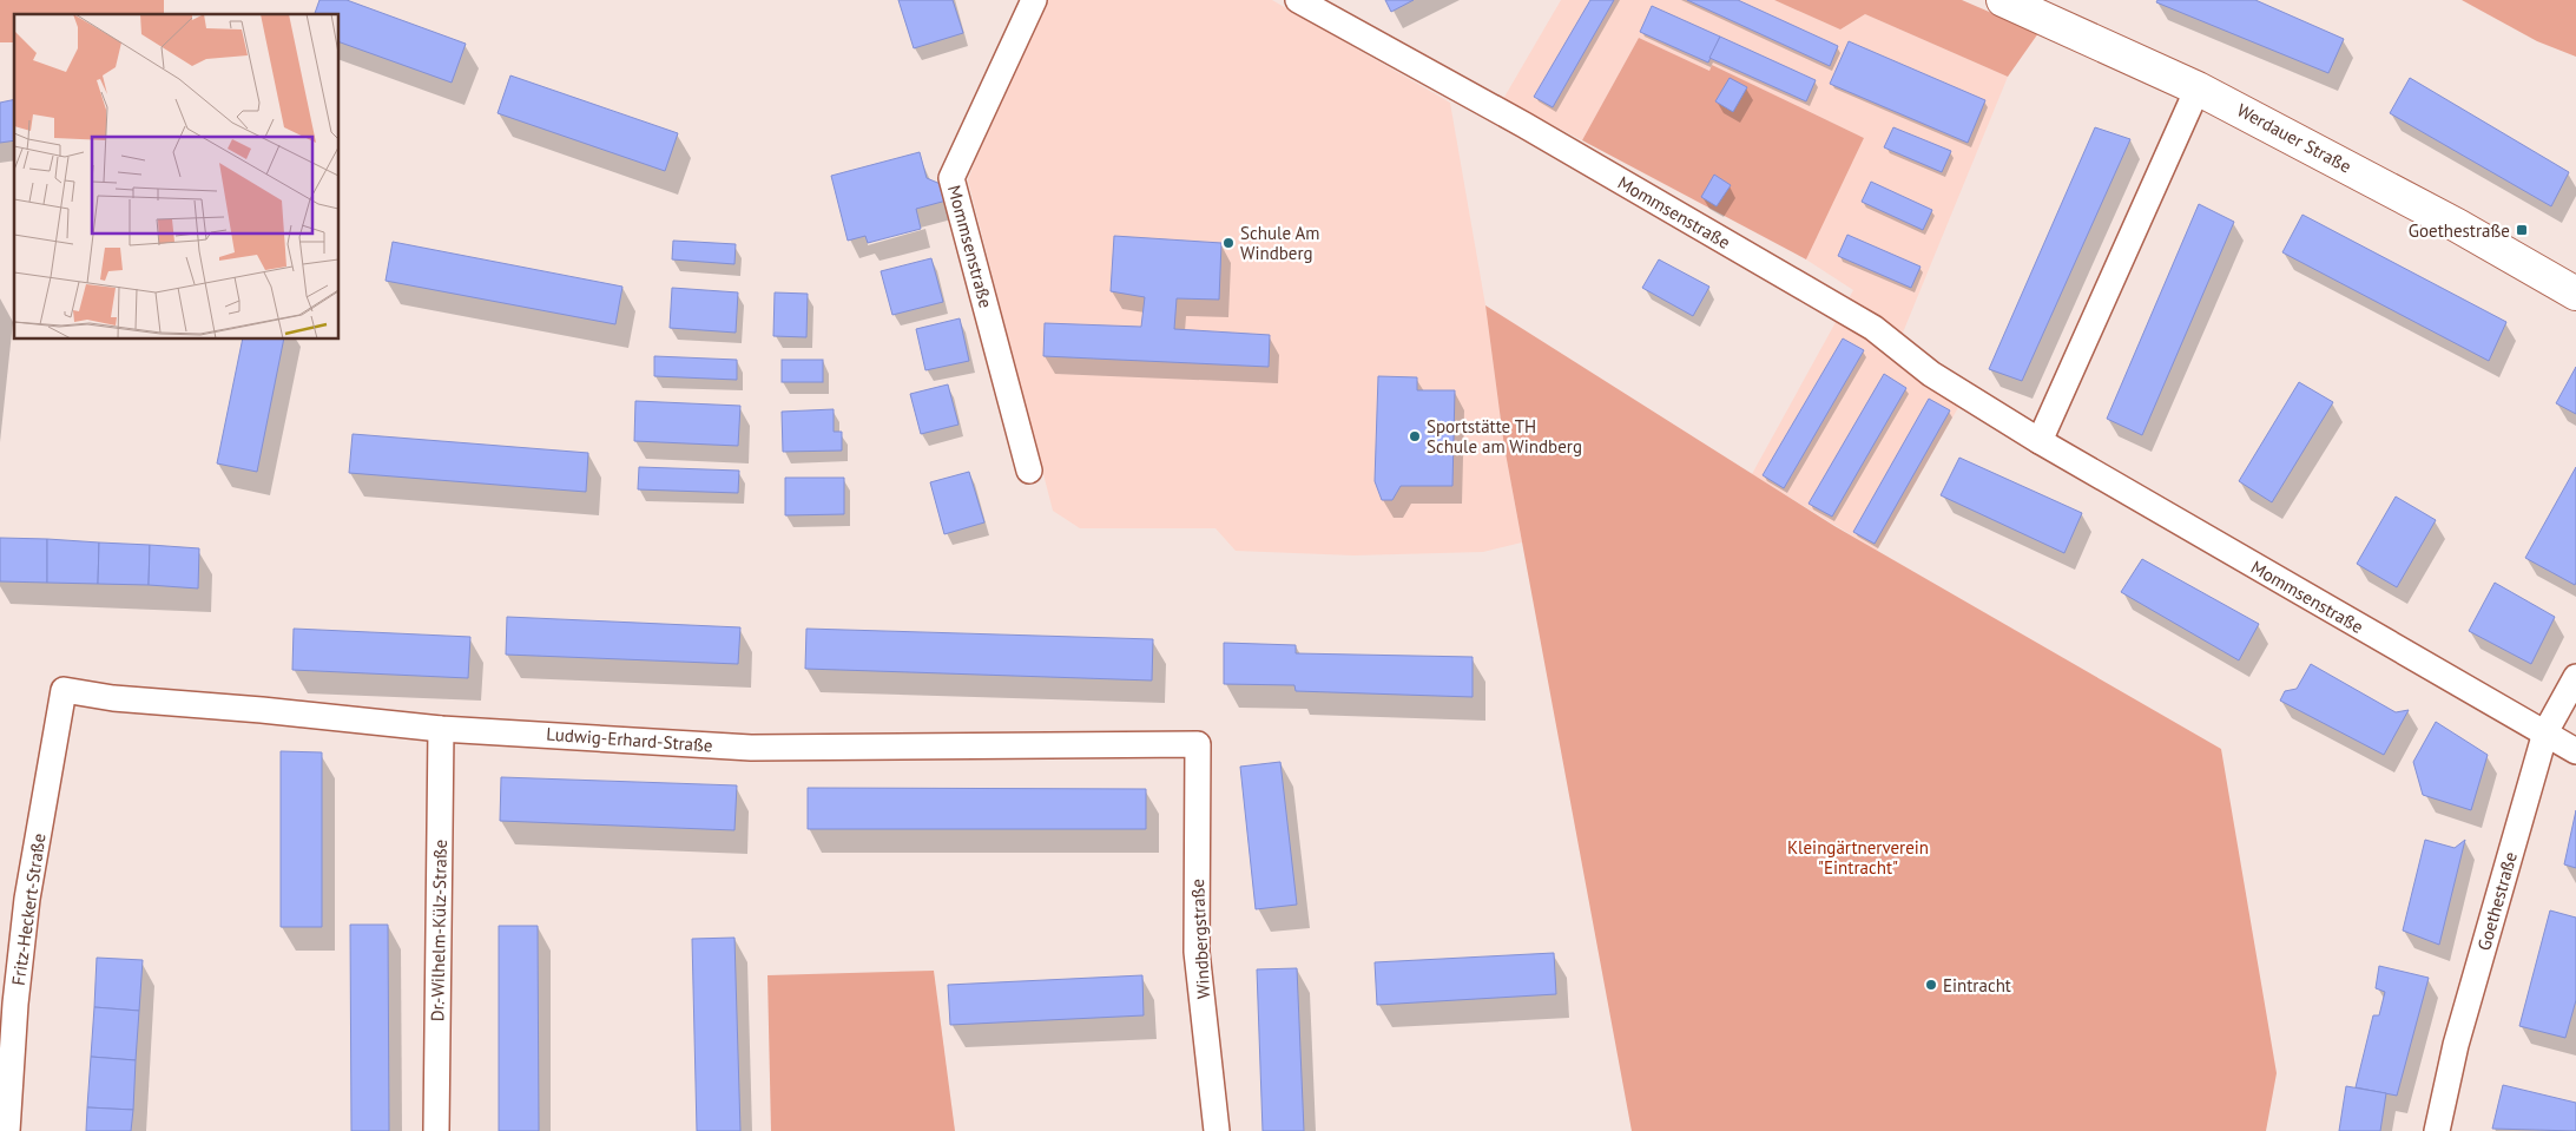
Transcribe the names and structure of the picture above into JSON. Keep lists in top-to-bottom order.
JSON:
{
  "streets": {
    "main road": ["Werdauer Straße"],
    "street": [
      "Mommsenstraße",
      "Ludwig-Erhard-Straße",
      "Goethestraße",
      "Fritz-Heckert-Straße",
      "Dr.-Wilhelm-Külz-Straße",
      "Windbergstraße"
    ]
  },
  "crossings": [
    ["Mommsenstraße", "Goethestraße"],
    ["Ludwig-Erhard-Straße", "Fritz-Heckert-Straße"],
    ["Ludwig-Erhard-Straße", "Dr.-Wilhelm-Külz-Straße"],
    ["Ludwig-Erhard-Straße", "Windbergstraße"]
  ],
  "parks": ["Kleingärtnerverein \"Eintracht\""],
  "places": {
    "transit": ["Goethestraße"],
    "other": ["Schule Am Windberg", "Sportstätte TH Schule am Windberg", "Eintracht"]
  }
}
